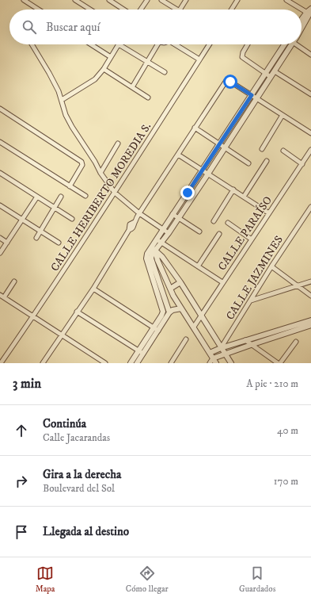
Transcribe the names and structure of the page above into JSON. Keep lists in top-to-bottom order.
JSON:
{
  "streets": {
    "street": ["CALLE HERIBERTO MOREDIA S.", "CALLE PARAÍSO", "CALLE JAZMINES"]
  },
  "page": {
    "search": "Buscar aquí",
    "heading": ["3 min", "A pie · 210 m"],
    "list": [
      ["Continúa", "Calle Jacarandas", "40 m"],
      ["Gira a la derecha", "Boulevard del Sol", "170 m"],
      "Llegada al destino"
    ],
    "nav": ["Mapa", "Cómo llegar", "Guardados"]
  }
}
